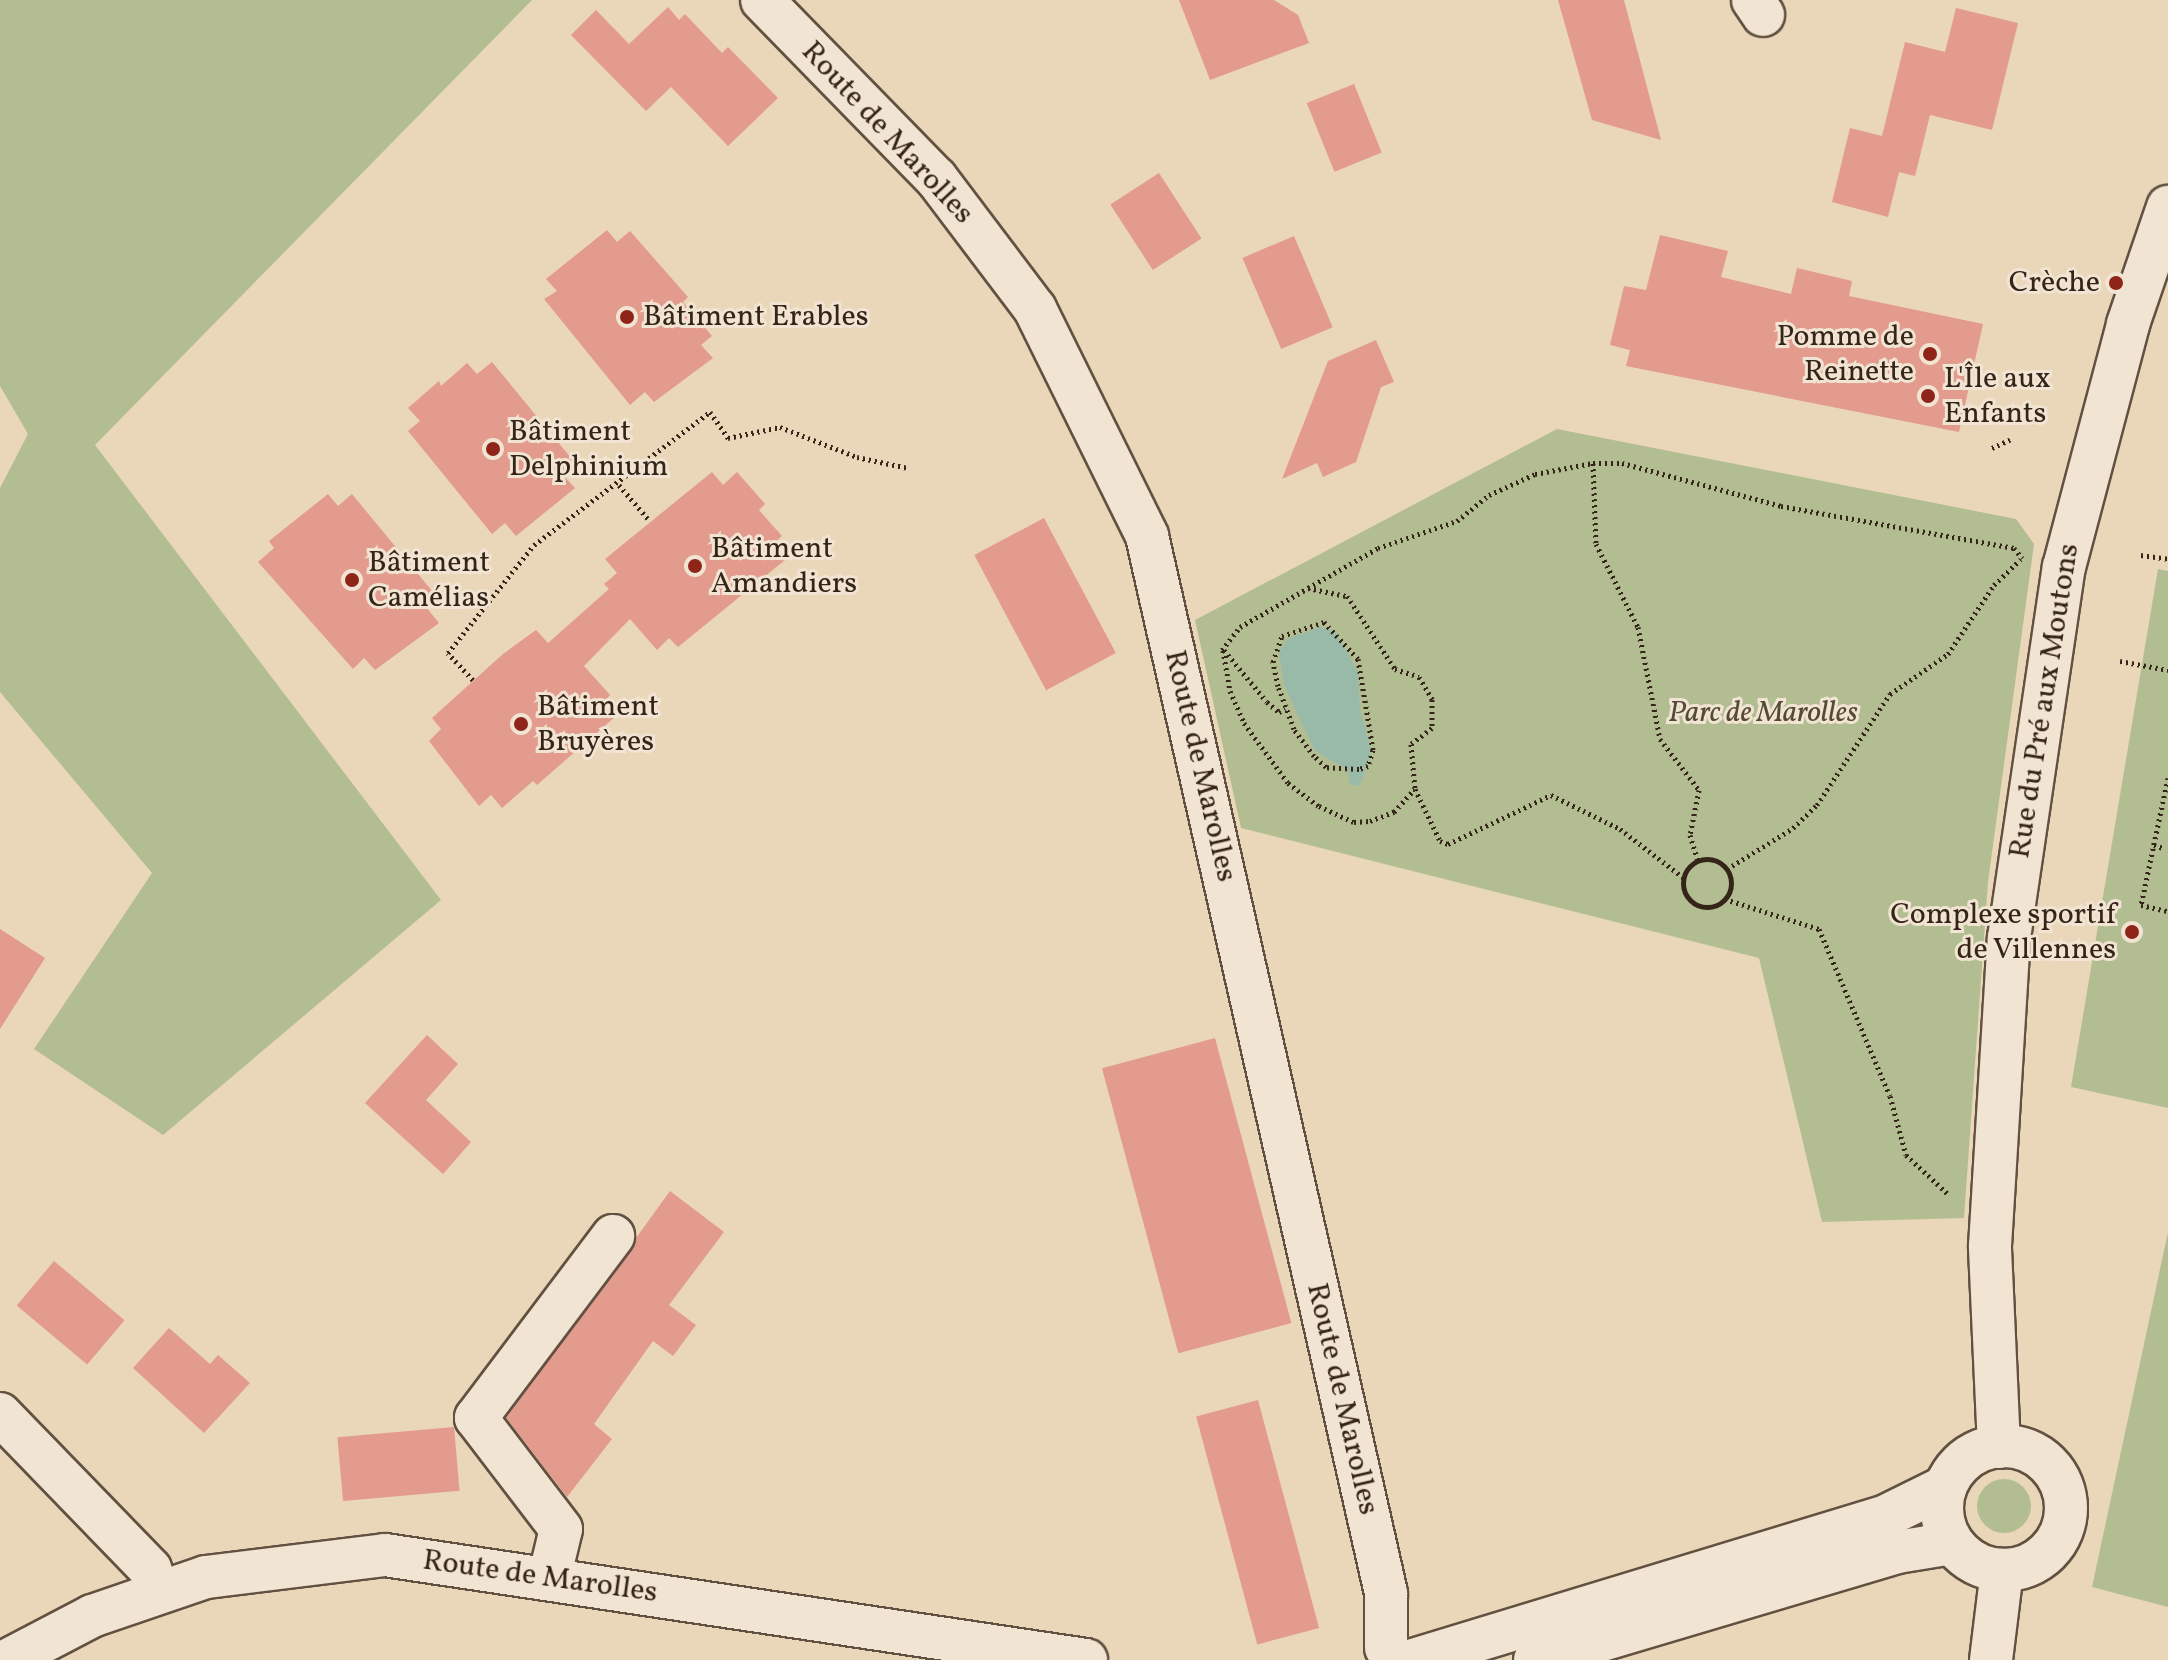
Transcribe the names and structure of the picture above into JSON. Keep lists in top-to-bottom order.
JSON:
{
  "streets": {
    "street": ["Route de Marolles", "Rue du Pré aux Moutons"]
  },
  "parks": ["Parc de Marolles"],
  "places": [
    "Crèche",
    "Bâtiment Erables",
    "Pomme de Reinette",
    "L'Île aux Enfants",
    "Bâtiment Delphinium",
    "Bâtiment Amandiers",
    "Bâtiment Camélias",
    "Bâtiment Bruyères",
    "Complexe sportif de Villennes"
  ]
}
